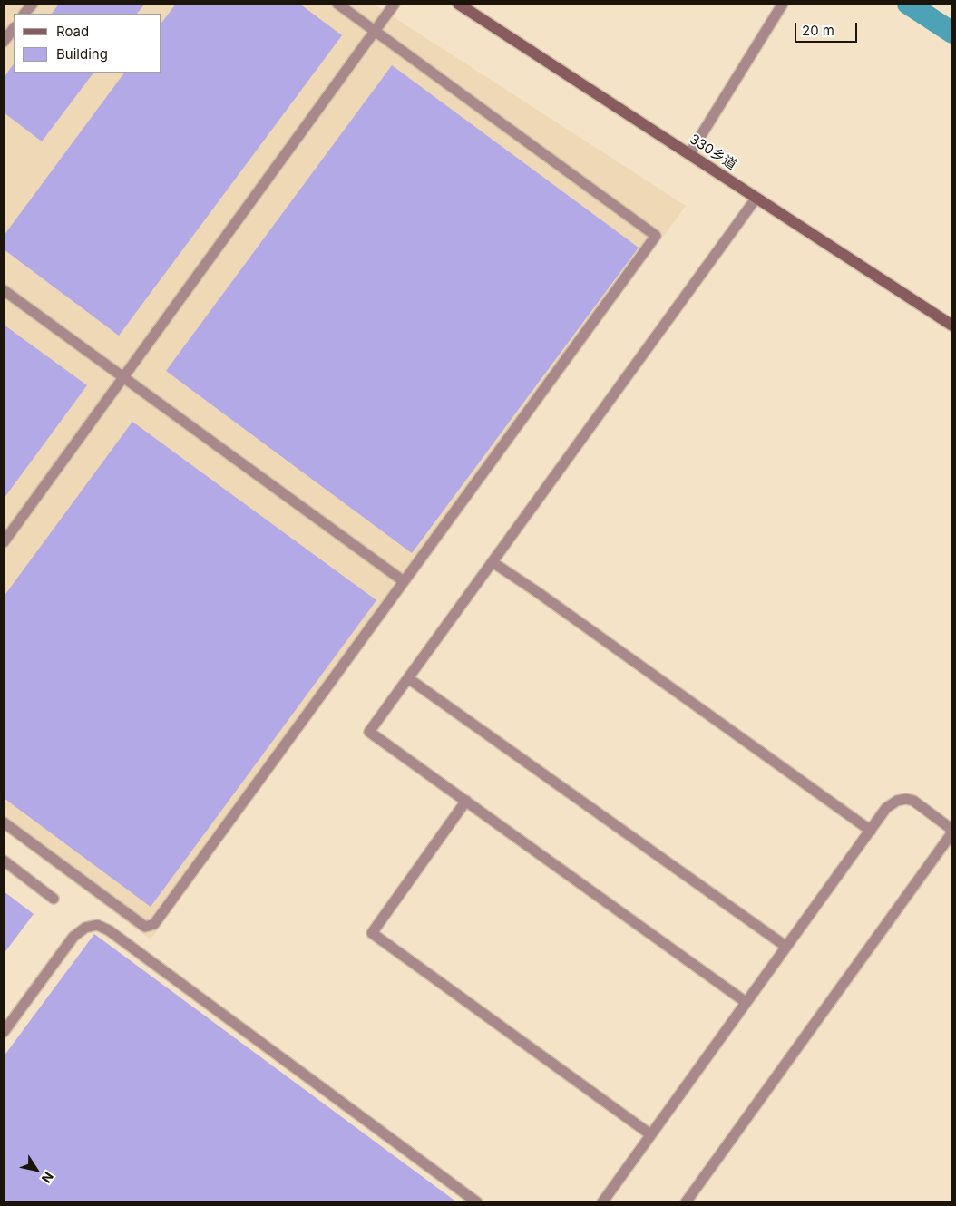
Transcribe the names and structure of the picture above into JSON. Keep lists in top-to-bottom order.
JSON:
{
  "streets": {
    "street": ["330乡道"]
  },
  "legend": ["Road", "Building"],
  "scale_bar": "20 m",
  "north": "bottom right"
}
